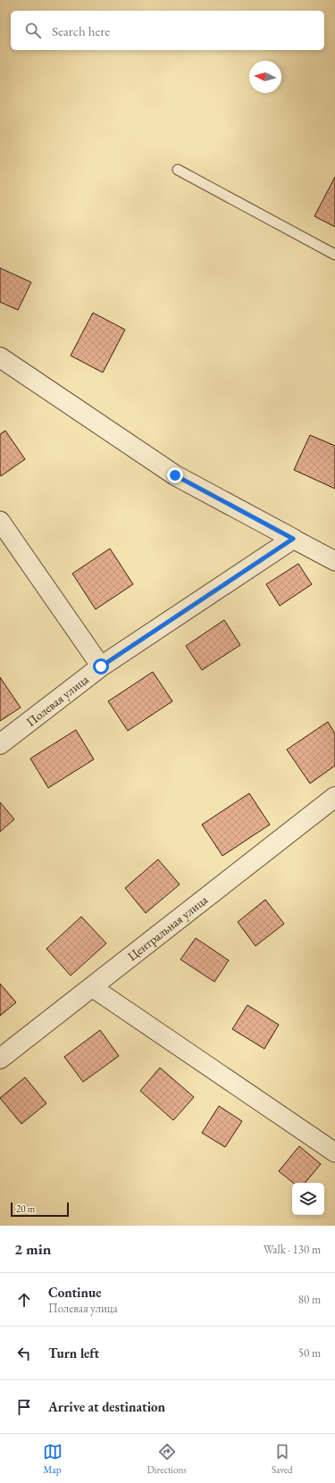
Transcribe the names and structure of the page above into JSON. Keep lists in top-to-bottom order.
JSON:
{
  "streets": {
    "street": ["Полевая улица", "Центральная улица"]
  },
  "scale_bar": "20 m",
  "north": "left",
  "page": {
    "search": "Search here",
    "scale": "20 m",
    "heading": ["2 min", "Walk · 130 m"],
    "list": [
      ["Continue", "Полевая улица", "80 m"],
      ["Turn left", "50 m"],
      "Arrive at destination"
    ],
    "nav": ["Map", "Directions", "Saved"]
  }
}
